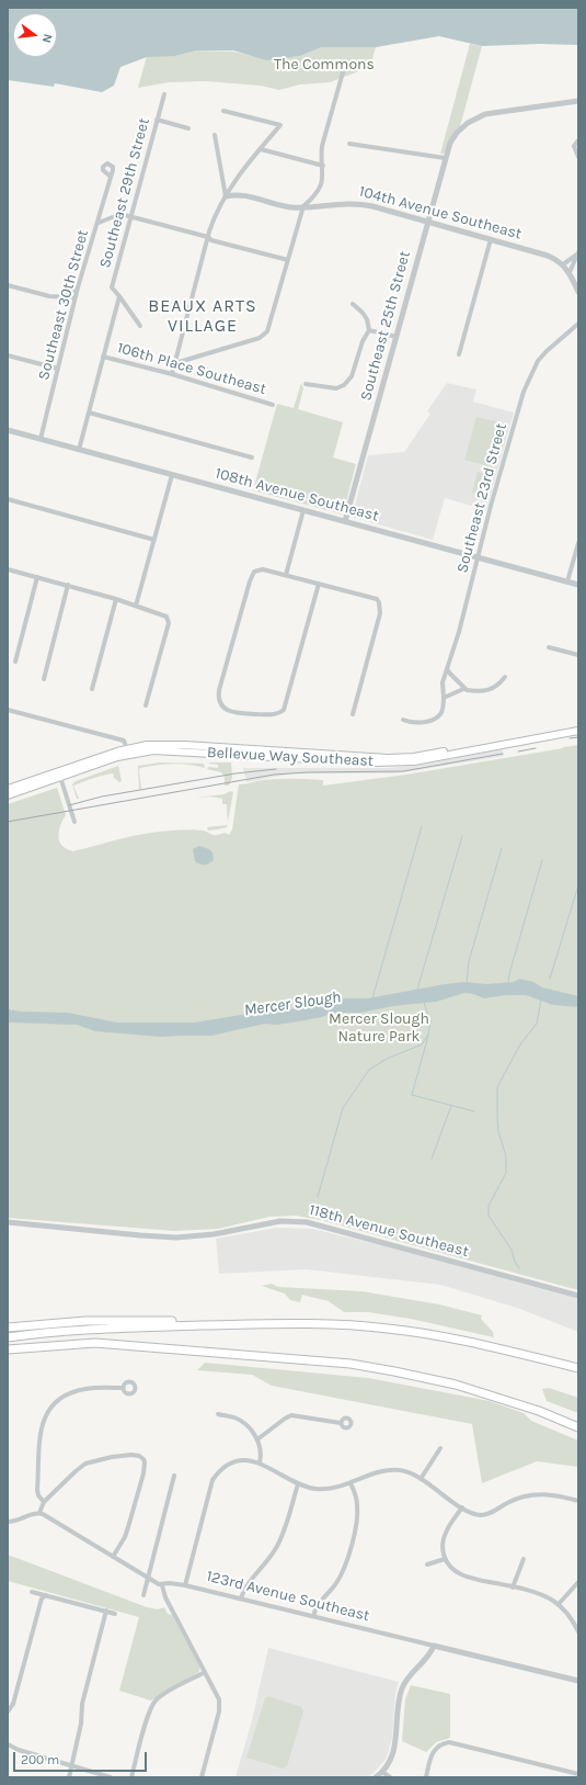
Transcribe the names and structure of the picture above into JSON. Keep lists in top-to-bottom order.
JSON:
{
  "streets": {
    "main road": ["Bellevue Way Southeast"],
    "street": [
      "Southeast 29th Street",
      "104th Avenue Southeast",
      "Southeast 30th Street",
      "Southeast 25th Street",
      "106th Place Southeast",
      "108th Avenue Southeast",
      "Southeast 23rd Street",
      "118th Avenue Southeast",
      "123rd Avenue Southeast"
    ]
  },
  "crossings": [
    ["104th Avenue Southeast", "Southeast 25th Street"],
    ["Southeast 30th Street", "108th Avenue Southeast"],
    ["Southeast 25th Street", "108th Avenue Southeast"],
    ["108th Avenue Southeast", "Southeast 23rd Street"]
  ],
  "districts": ["BEAUX ARTS VILLAGE"],
  "water": ["Mercer Slough"],
  "parks": ["The Commons", "Mercer Slough Nature Park"],
  "scale_bar": "200 m",
  "north": "right"
}
